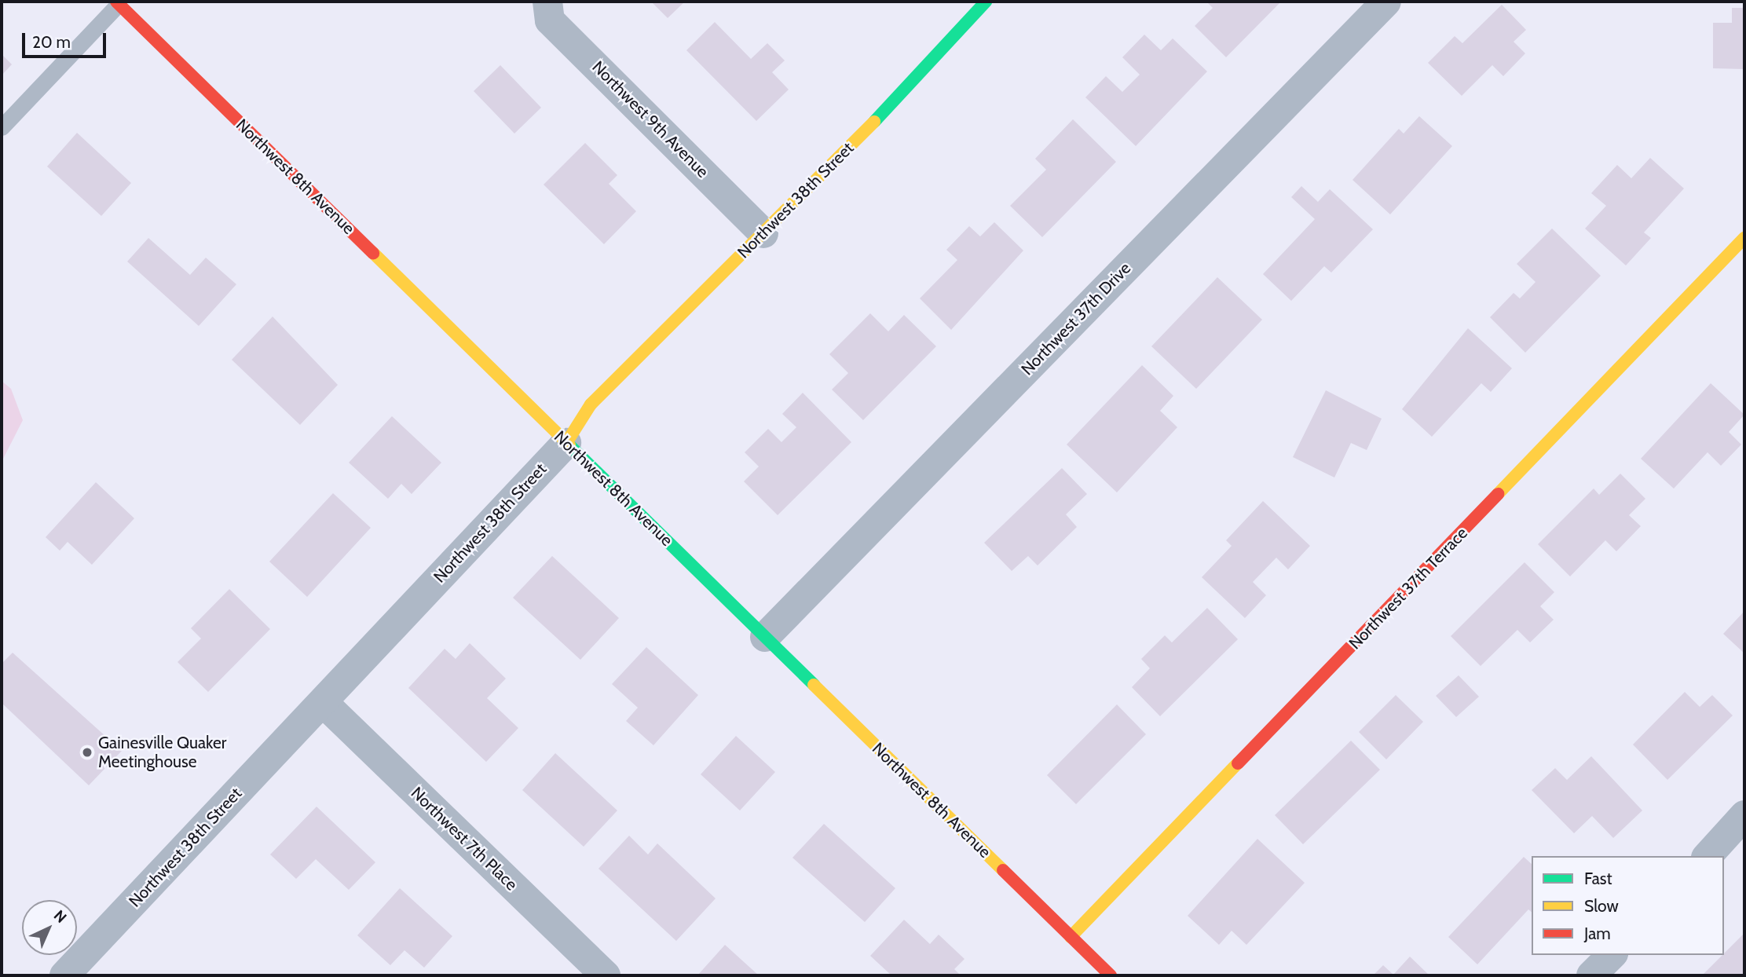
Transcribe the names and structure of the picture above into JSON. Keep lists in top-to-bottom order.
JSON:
{
  "streets": {
    "street": [
      "Northwest 9th Avenue",
      "Northwest 8th Avenue",
      "Northwest 38th Street",
      "Northwest 37th Drive",
      "Northwest 37th Terrace",
      "Northwest 7th Place"
    ]
  },
  "crossings": [
    ["Northwest 9th Avenue", "Northwest 38th Street"],
    ["Northwest 8th Avenue", "Northwest 38th Street"],
    ["Northwest 8th Avenue", "Northwest 37th Drive"],
    ["Northwest 8th Avenue", "Northwest 37th Terrace"],
    ["Northwest 38th Street", "Northwest 7th Place"]
  ],
  "places": ["Gainesville Quaker Meetinghouse"],
  "legend": ["Fast", "Slow", "Jam"],
  "scale_bar": "20 m",
  "north": "top right"
}
